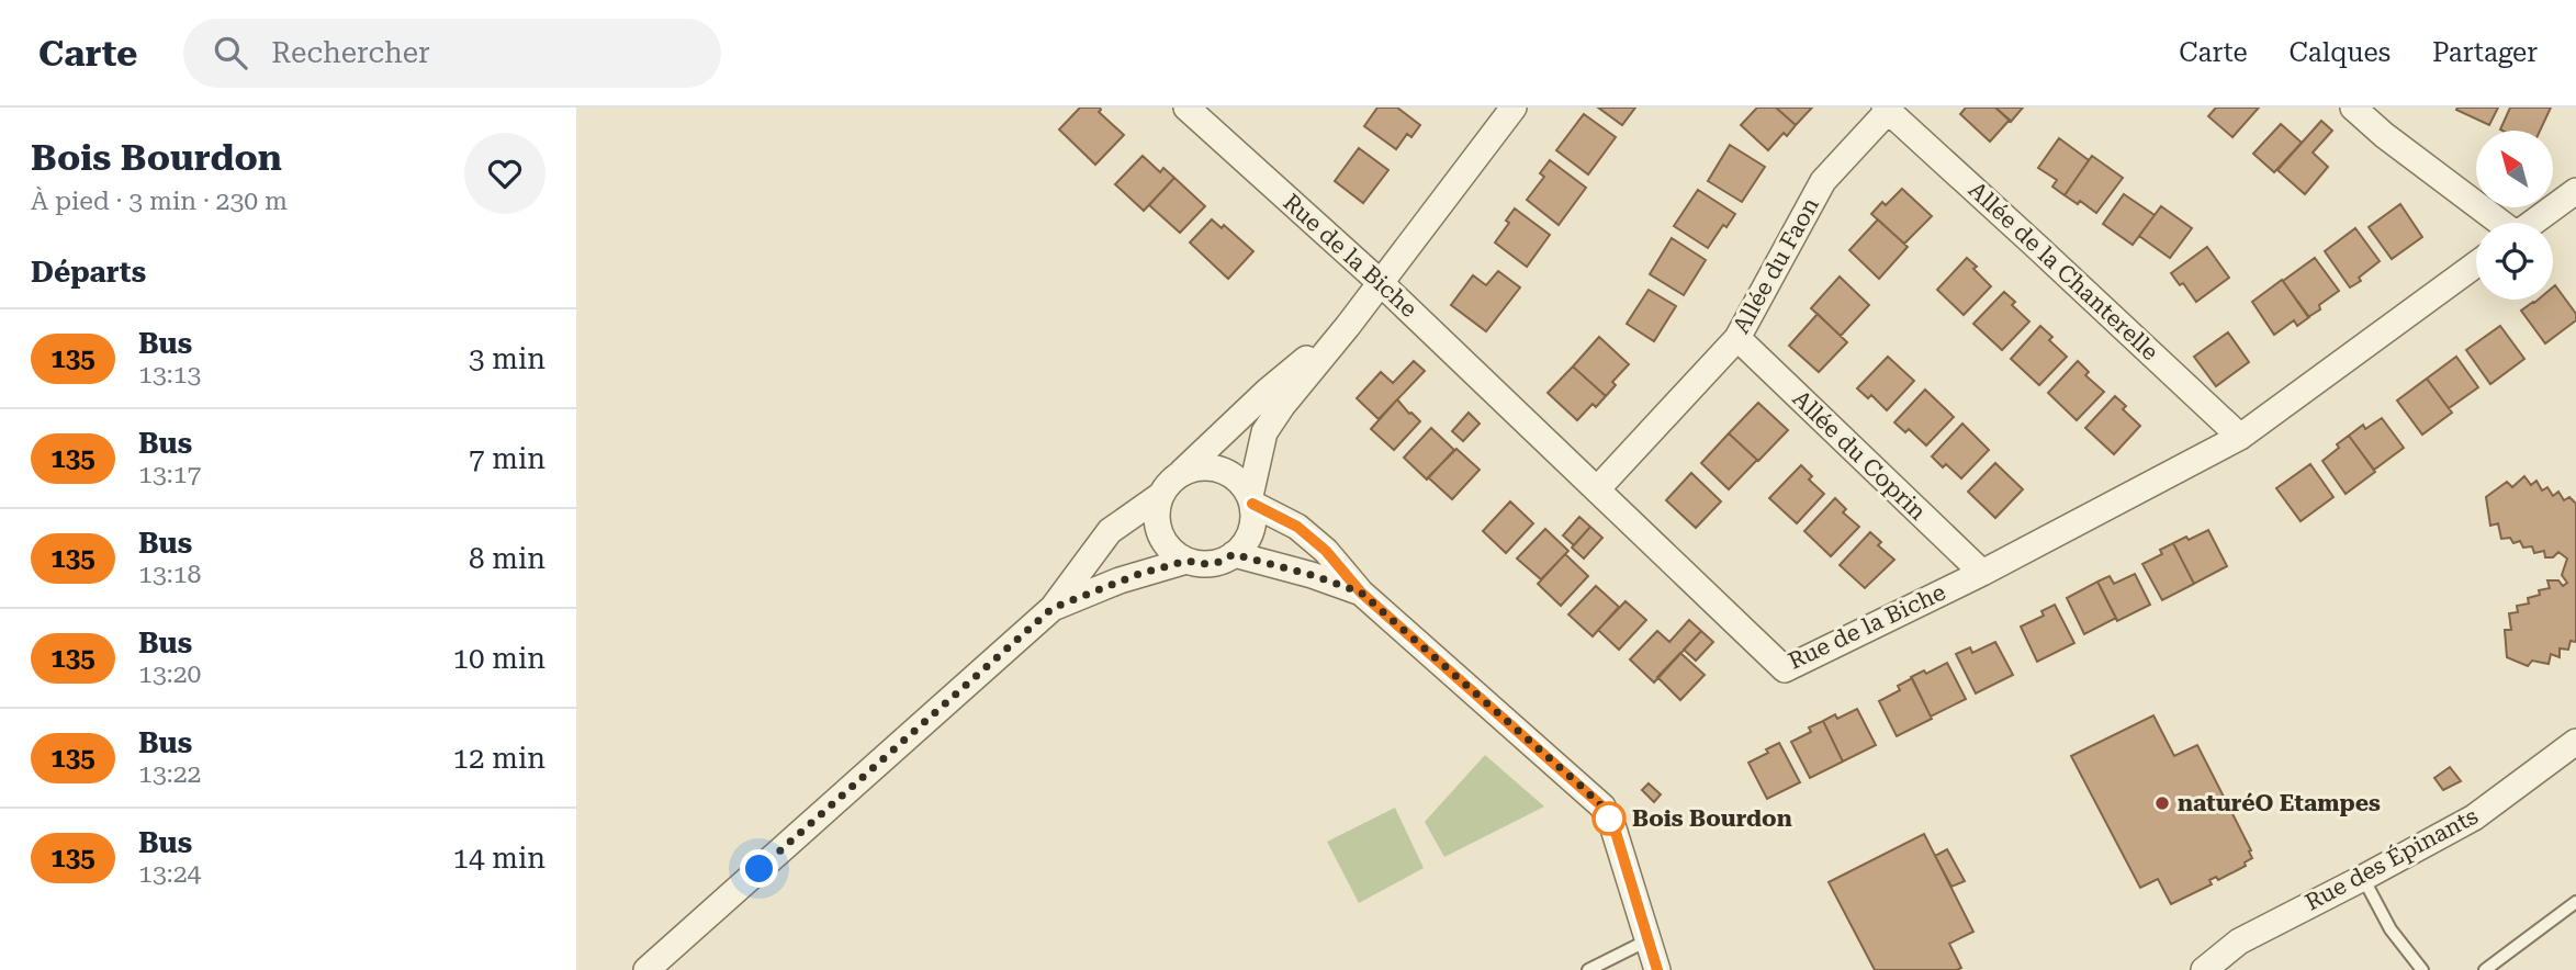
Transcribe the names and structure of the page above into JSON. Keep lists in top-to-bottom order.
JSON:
{
  "streets": {
    "street": [
      "Rue de la Biche",
      "Allée du Faon",
      "Allée de la Chanterelle",
      "Allée du Coprin",
      "Rue des Épinants"
    ]
  },
  "crossings": [
    ["Rue de la Biche", "Allée du Faon"],
    ["Rue de la Biche", "Allée de la Chanterelle"],
    ["Rue de la Biche", "Allée du Coprin"],
    ["Allée du Faon", "Allée de la Chanterelle"],
    ["Allée du Faon", "Allée du Coprin"]
  ],
  "places": ["naturéO Etampes", "Bois Bourdon"],
  "lines": ["bus line 135"],
  "north": "top left",
  "page": {
    "header": "Carte",
    "search": "Rechercher",
    "nav": ["Carte", "Calques", "Partager"],
    "heading": [
      ["Bois Bourdon", "À pied · 3 min · 230 m"],
      "Départs"
    ],
    "list": [
      {
        "mark": "135",
        "name": "Bus",
        "note": "13:13",
        "value": "3 min"
      },
      {
        "mark": "135",
        "name": "Bus",
        "note": "13:17",
        "value": "7 min"
      },
      {
        "mark": "135",
        "name": "Bus",
        "note": "13:18",
        "value": "8 min"
      },
      {
        "mark": "135",
        "name": "Bus",
        "note": "13:20",
        "value": "10 min"
      },
      {
        "mark": "135",
        "name": "Bus",
        "note": "13:22",
        "value": "12 min"
      },
      {
        "mark": "135",
        "name": "Bus",
        "note": "13:24",
        "value": "14 min"
      }
    ]
  }
}
